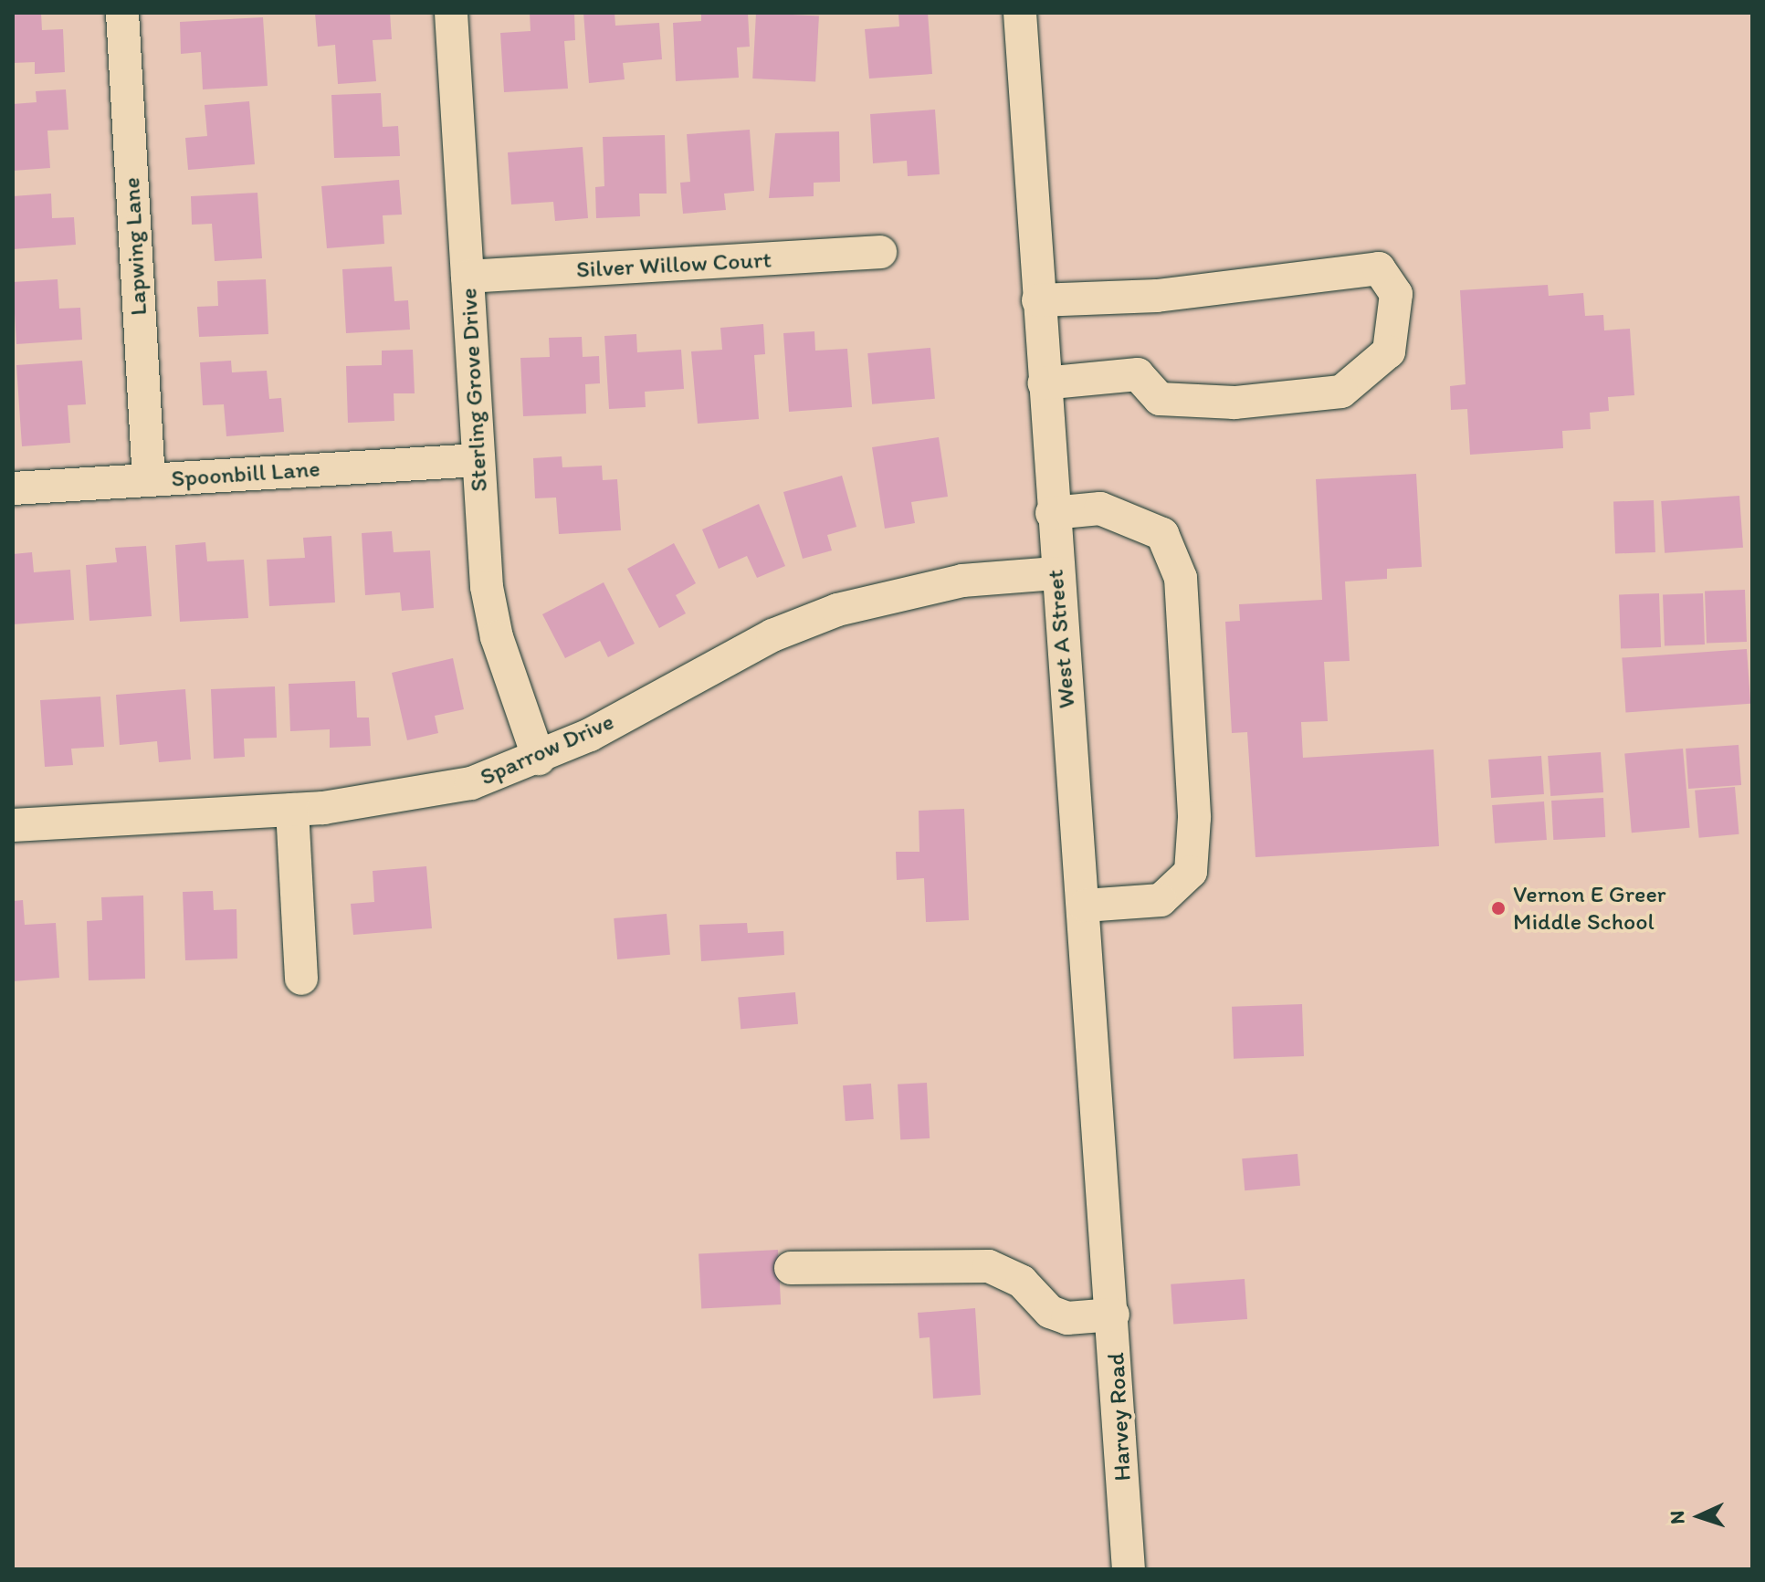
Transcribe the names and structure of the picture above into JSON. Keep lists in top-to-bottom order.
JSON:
{
  "streets": {
    "street": [
      "Lapwing Lane",
      "Silver Willow Court",
      "Sterling Grove Drive",
      "Spoonbill Lane",
      "West A Street",
      "Sparrow Drive",
      "Harvey Road"
    ]
  },
  "crossings": [
    ["Lapwing Lane", "Spoonbill Lane"],
    ["Silver Willow Court", "Sterling Grove Drive"],
    ["Sterling Grove Drive", "Spoonbill Lane"],
    ["Sterling Grove Drive", "Sparrow Drive"],
    ["West A Street", "Sparrow Drive"],
    ["West A Street", "Harvey Road"]
  ],
  "places": ["Vernon E Greer Middle School"],
  "north": "left"
}
